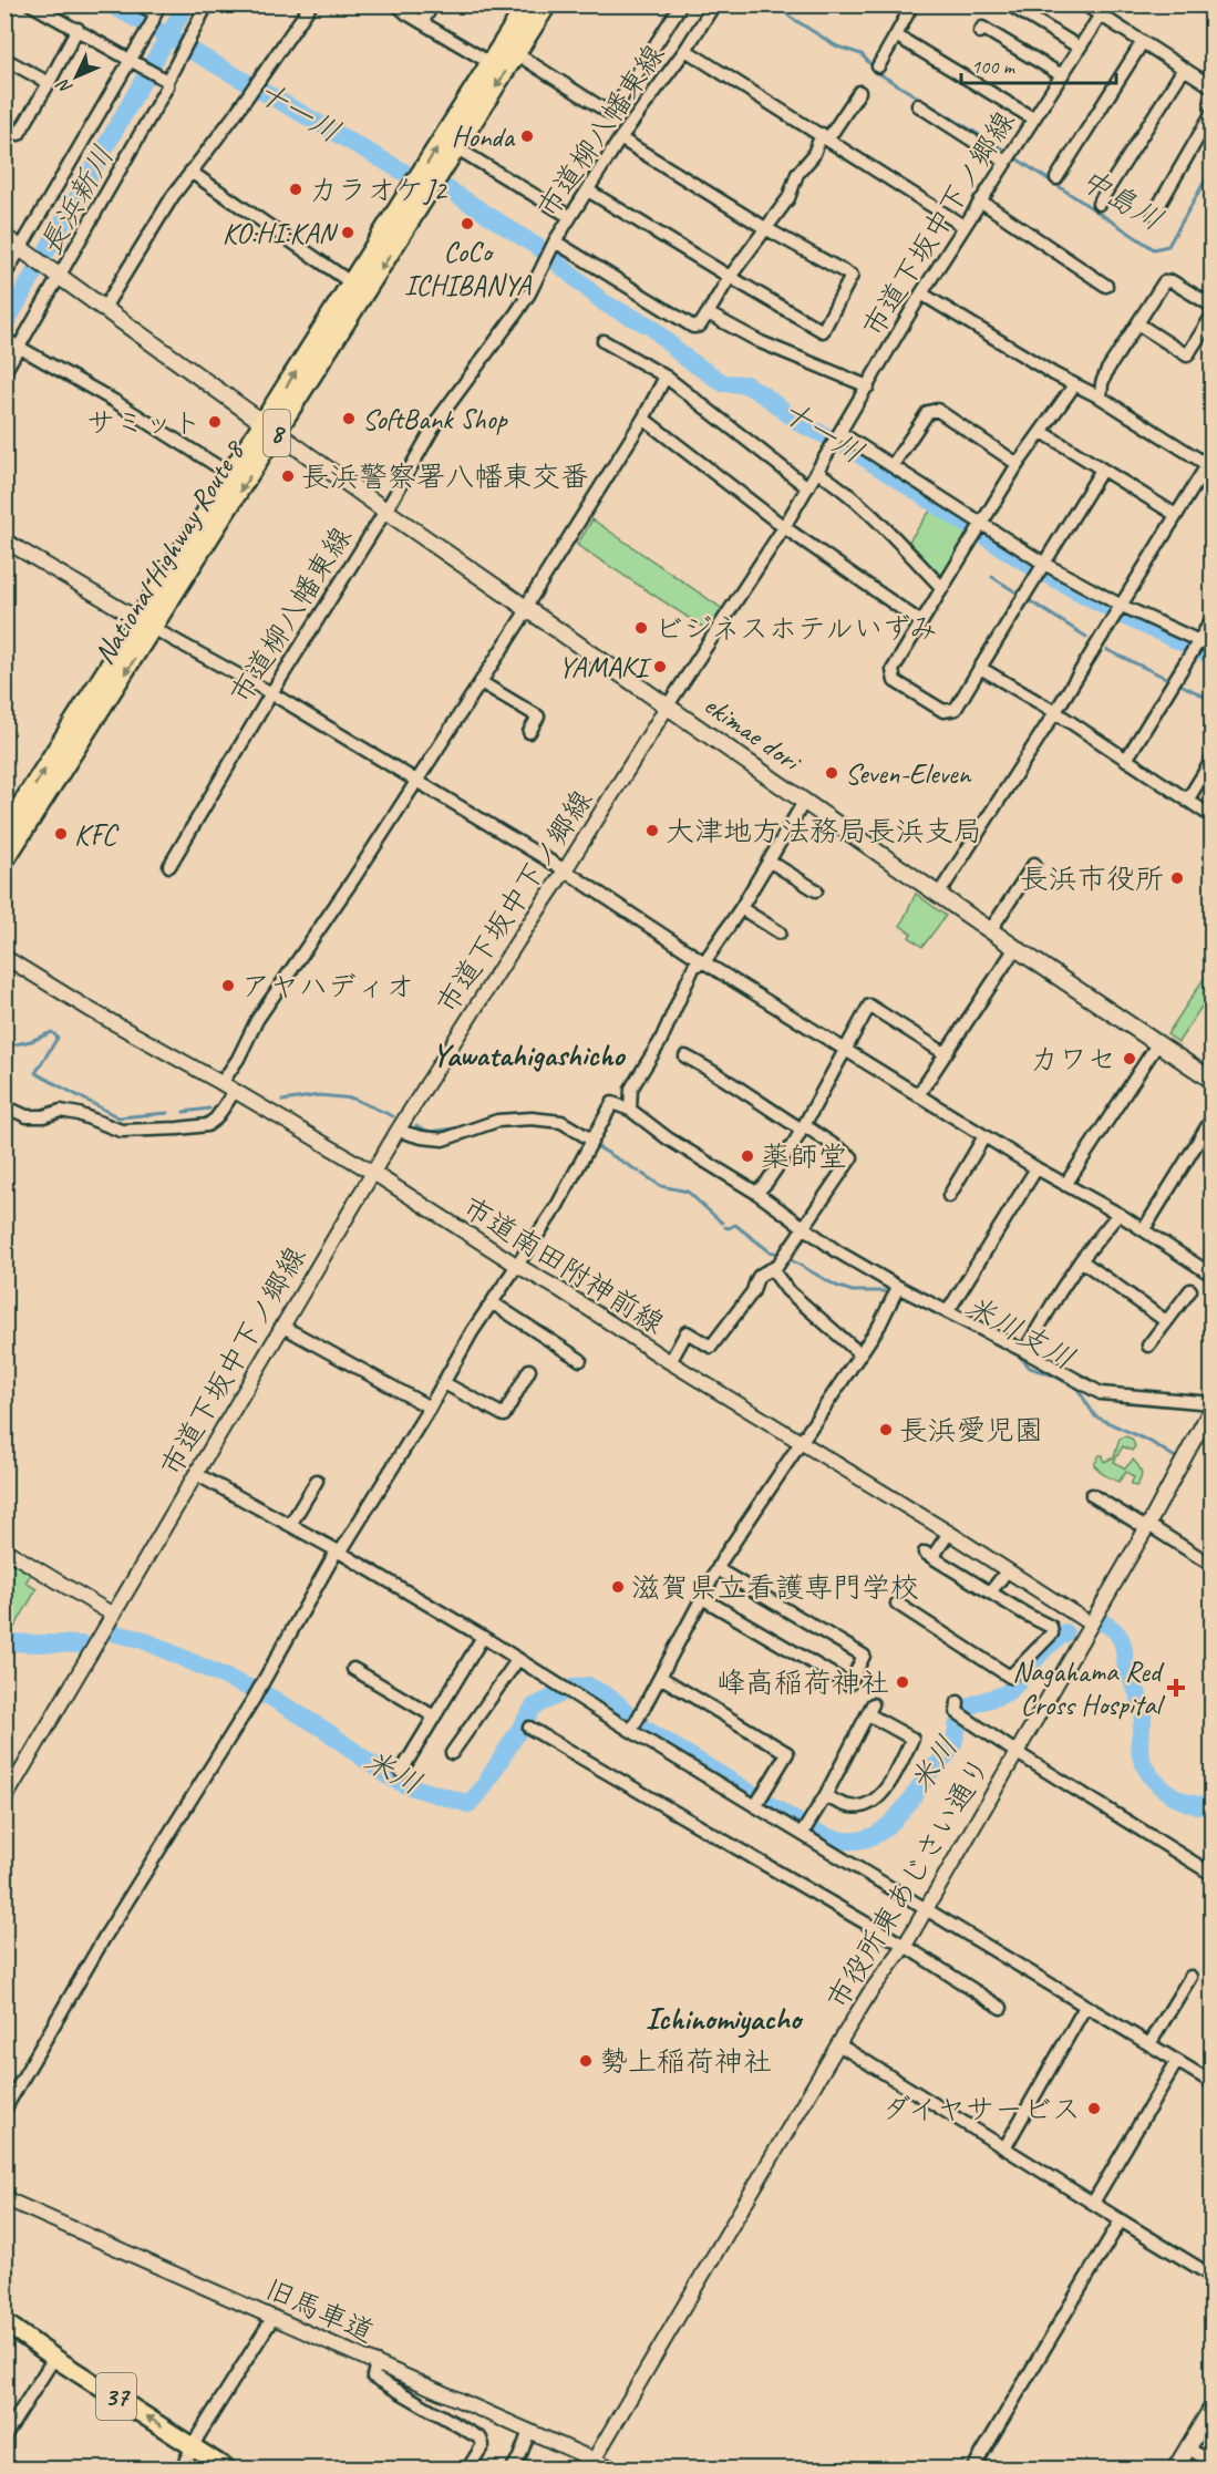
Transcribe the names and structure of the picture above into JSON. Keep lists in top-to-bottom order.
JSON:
{
  "streets": {
    "highway": ["8", "National Highway Route 8"],
    "main road": ["ekimae dori", "37"],
    "street": [
      "市道柳八幡東線",
      "市道下坂中下ノ郷線",
      "市道南田附神前線",
      "市役所東あじさい通り",
      "旧馬車道"
    ]
  },
  "crossings": [
    ["市道柳八幡東線", "ekimae dori"],
    ["市道下坂中下ノ郷線", "ekimae dori"],
    ["市道下坂中下ノ郷線", "市道南田附神前線"],
    ["National Highway Route 8", "ekimae dori"],
    ["市道南田附神前線", "市役所東あじさい通り"],
    ["市役所東あじさい通り", "旧馬車道"]
  ],
  "districts": ["Yawatahigashicho", "Ichinomiyacho"],
  "water": [
    "十一川",
    "中島川",
    "長浜新川",
    "米川支川",
    "米川"
  ],
  "places": {
    "other": [
      "Honda",
      "カラオケJ2",
      "CoCo ICHIBANYA",
      "KO:HI:KAN",
      "SoftBank Shop",
      "サミット",
      "長浜警察署八幡東交番",
      "ビジネスホテルいずみ",
      "YAMAKI",
      "Seven-Eleven",
      "大津地方法務局長浜支局",
      "KFC",
      "長浜市役所",
      "アヤハディオ",
      "カワセ",
      "薬師堂",
      "長浜愛児園",
      "滋賀県立看護専門学校",
      "峰高稲荷神社",
      "勢上稲荷神社",
      "ダイヤサービス"
    ],
    "health": ["Nagahama Red Cross Hospital"]
  },
  "scale_bar": "100 m",
  "north": "bottom left"
}
